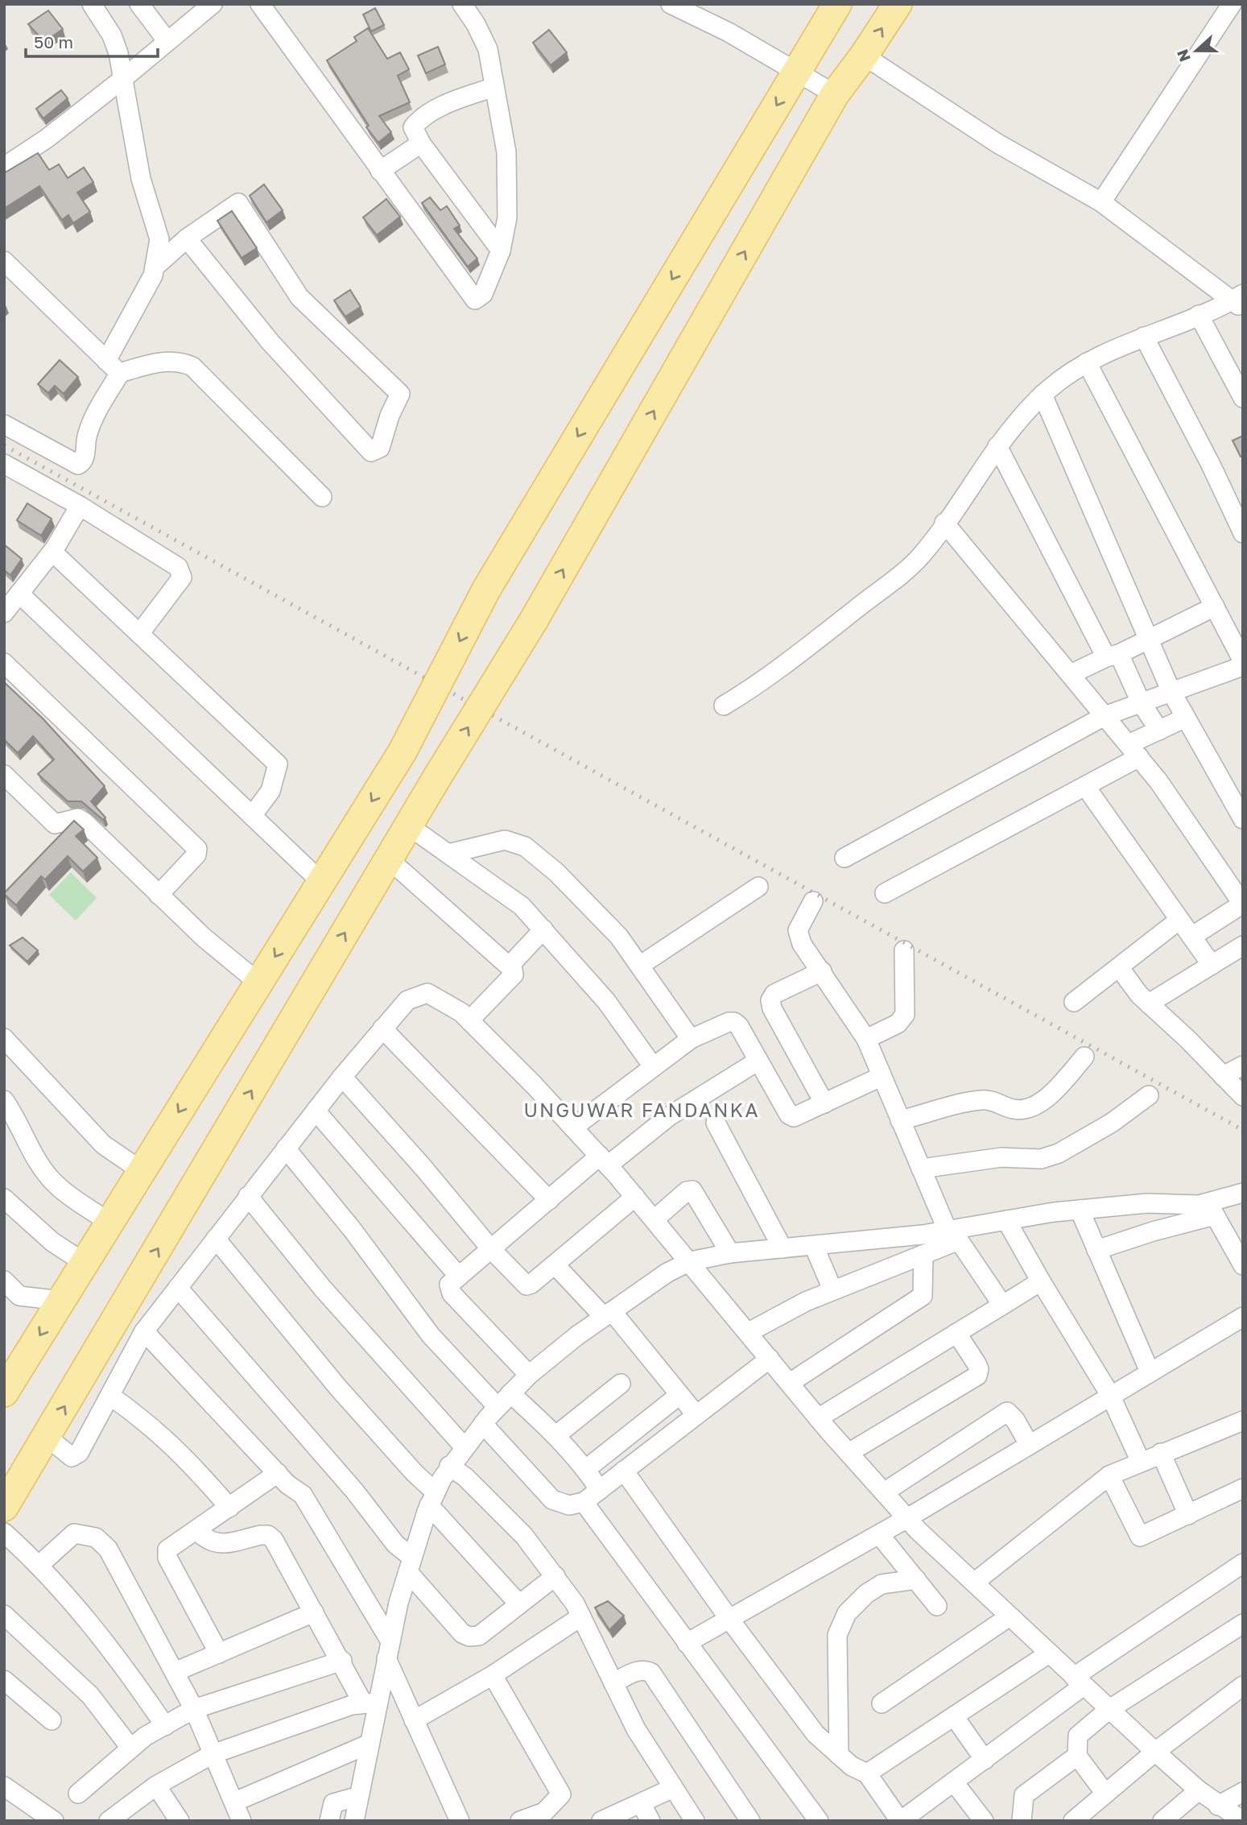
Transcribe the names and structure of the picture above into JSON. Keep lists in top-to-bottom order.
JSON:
{
  "districts": ["UNGUWAR FANDANKA"],
  "scale_bar": "50 m",
  "north": "left"
}
